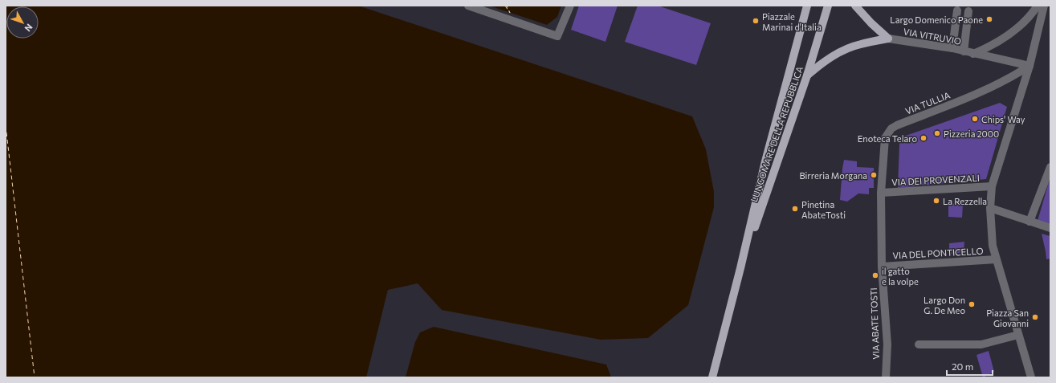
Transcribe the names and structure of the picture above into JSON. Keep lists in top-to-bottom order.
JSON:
{
  "streets": {
    "main road": ["LUNGOMARE DELLA REPUBBLICA"],
    "street": [
      "VIA VITRUVIO",
      "VIA TULLIA",
      "VIA DEI PROVENZALI",
      "VIA DEL PONTICELLO",
      "VIA ABATE TOSTI"
    ]
  },
  "crossings": [
    ["VIA VITRUVIO", "VIA TULLIA"],
    ["VIA TULLIA", "VIA DEI PROVENZALI"],
    ["VIA TULLIA", "VIA ABATE TOSTI"],
    ["VIA DEI PROVENZALI", "VIA ABATE TOSTI"],
    ["VIA DEL PONTICELLO", "VIA ABATE TOSTI"]
  ],
  "places": [
    "Largo Domenico Paone",
    "Piazzale Marinai d'Italia",
    "Chips' Way",
    "Pizzeria 2000",
    "Enoteca Telaro",
    "Birreria Morgana",
    "La Rezzella",
    "Pinetina AbateTosti",
    "il gatto e la volpe",
    "Largo Don G. De Meo",
    "Piazza San Giovanni"
  ],
  "scale_bar": "20 m",
  "north": "bottom right"
}
